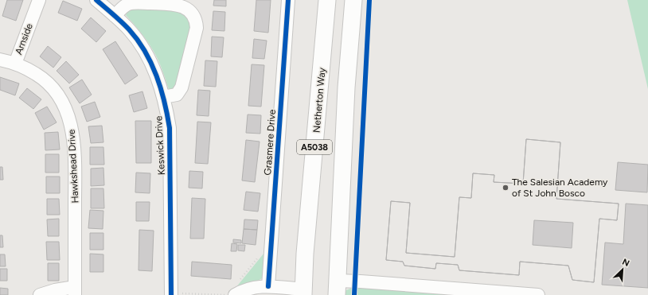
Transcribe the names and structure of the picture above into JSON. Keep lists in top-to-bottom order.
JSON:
{
  "streets": {
    "main road": ["Netherton Way", "A5038"],
    "street": [
      "Arnside",
      "Grasmere Drive",
      "Keswick Drive",
      "Hawkshead Drive"
    ]
  },
  "crossings": [
    ["Arnside", "Hawkshead Drive"]
  ],
  "places": ["The Salesian Academy of St John Bosco"],
  "north": "top right"
}
